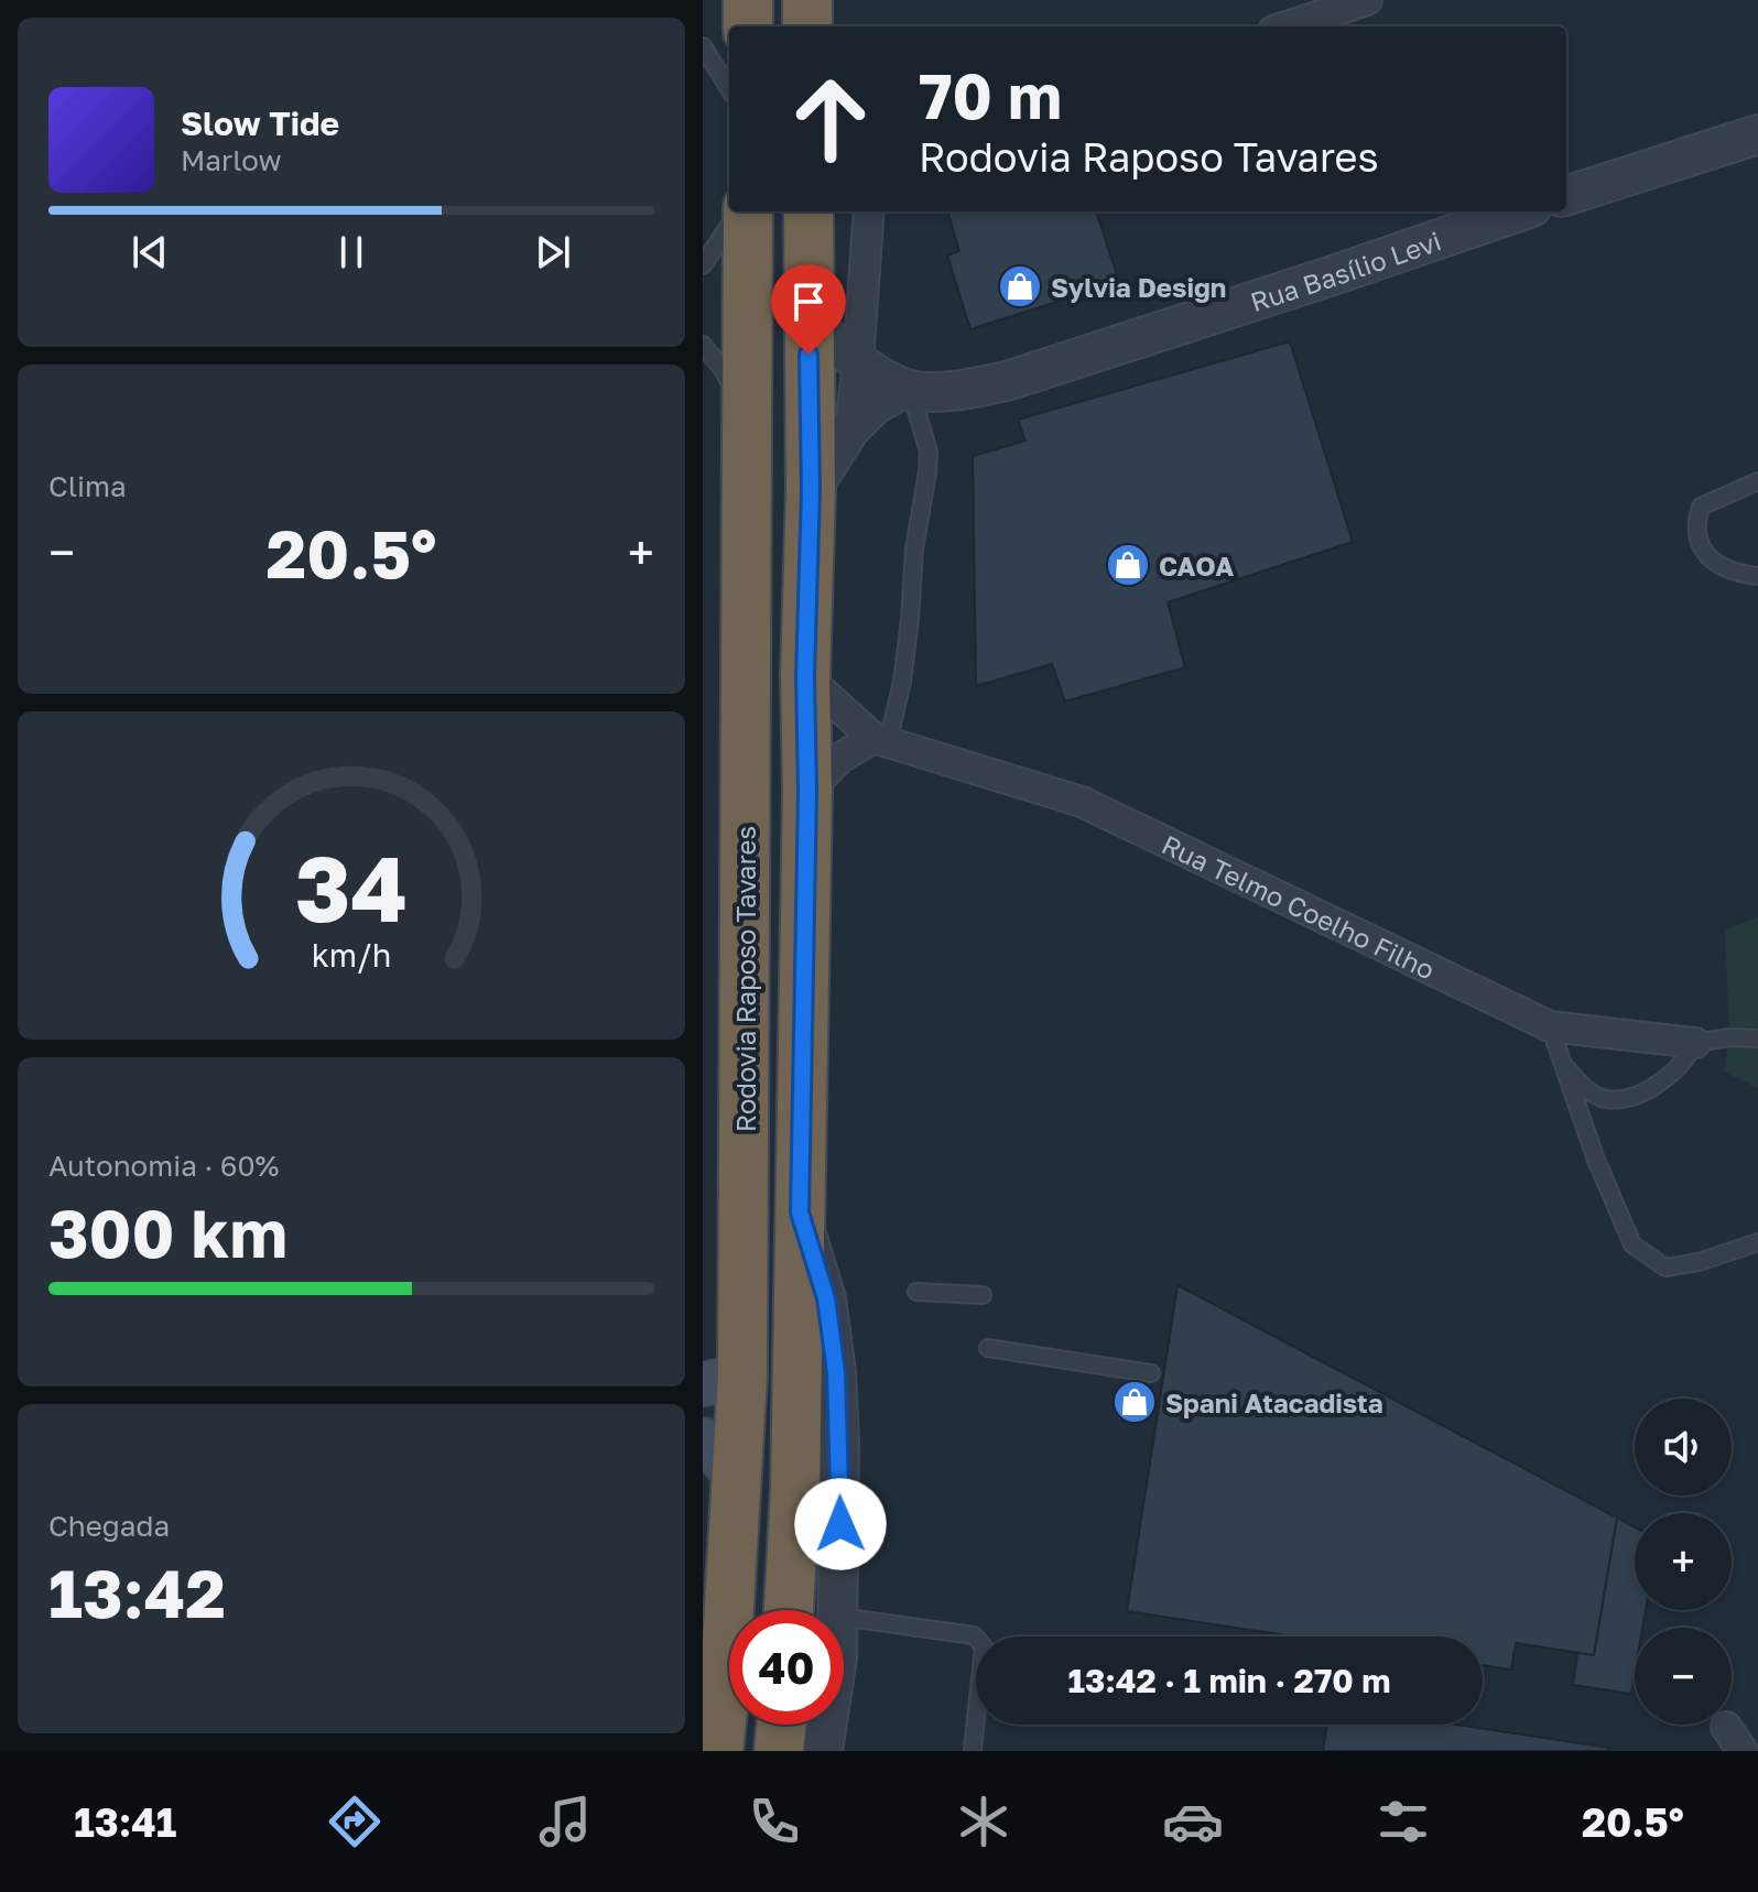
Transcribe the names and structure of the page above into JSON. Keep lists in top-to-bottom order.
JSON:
{
  "streets": {
    "highway": ["Rodovia Raposo Tavares"],
    "street": ["Rua Basílio Levi", "Rua Telmo Coelho Filho"]
  },
  "places": {
    "shop": ["Sylvia Design", "CAOA", "Spani Atacadista"]
  },
  "page": {
    "turn": ["70 m", "Rodovia Raposo Tavares"],
    "song": ["Slow Tide", "Marlow"],
    "tile": [
      "Clima",
      ["Autonomia · 60%", "300 km"],
      ["Chegada", "13:42"]
    ],
    "heat": ["−", "20.5°", "+"],
    "map_buttons": ["+", "−"],
    "limit": "40",
    "trip": "13:42 · 1 min · 270 m",
    "tabs": ["13:41", "20.5°"],
    "gauge": ["34", "km/h"]
  }
}
